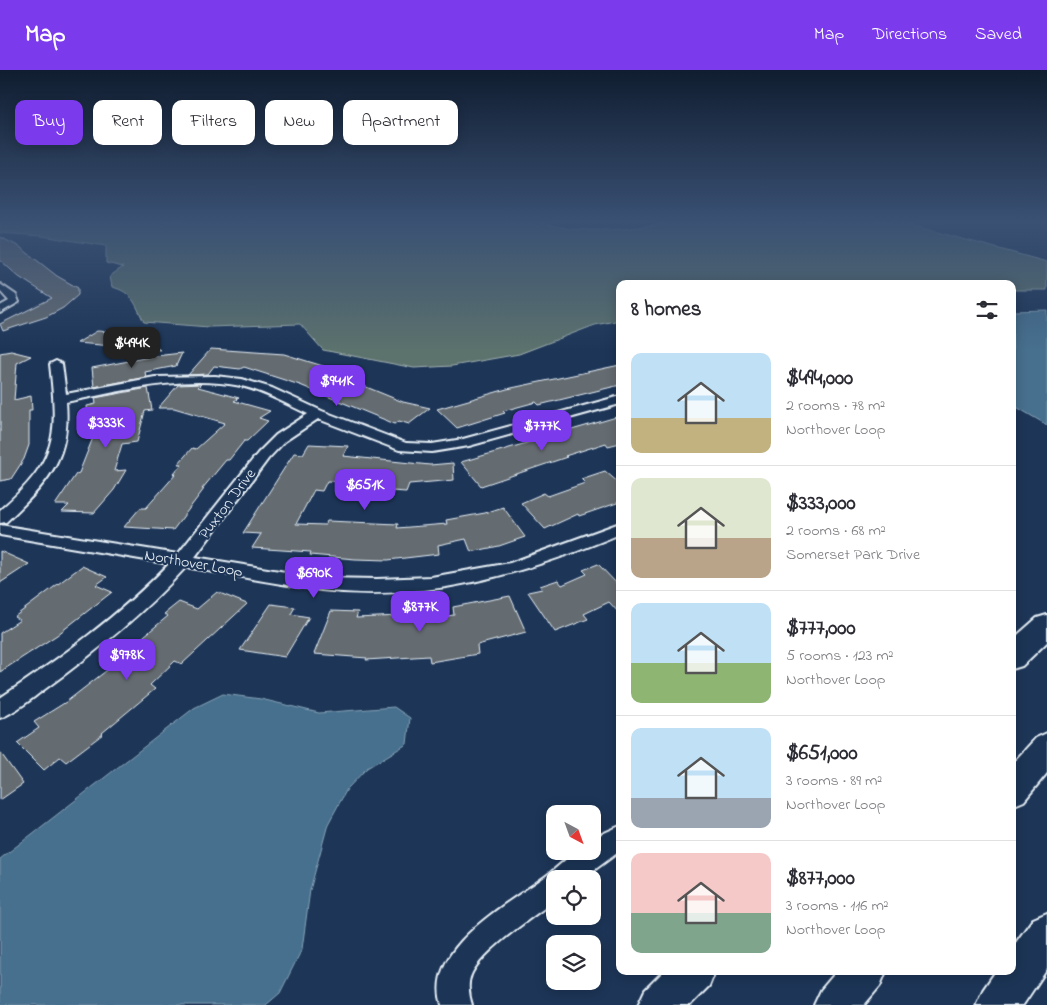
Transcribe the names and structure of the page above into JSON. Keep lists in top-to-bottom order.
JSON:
{
  "streets": {
    "street": ["Puxton Drive", "Northover Loop"]
  },
  "crossings": [
    ["Puxton Drive", "Northover Loop"]
  ],
  "north": "bottom right",
  "page": {
    "header": "Map",
    "nav": ["Map", "Directions", "Saved"],
    "chip": [
      "Buy",
      "Rent",
      "Filters",
      "New",
      "Apartment"
    ],
    "heading": "8 homes",
    "price": [
      "$494K",
      "$941K",
      "$333K",
      "$777K",
      "$651K",
      "$690K",
      "$877K",
      "$978K"
    ],
    "list": [
      {
        "name": "$494,000",
        "note": "2 rooms · 78 m² · Northover Loop"
      },
      {
        "name": "$333,000",
        "note": "2 rooms · 68 m² · Somerset Park Drive"
      },
      {
        "name": "$777,000",
        "note": "5 rooms · 123 m² · Northover Loop"
      },
      {
        "name": "$651,000",
        "note": "3 rooms · 89 m² · Northover Loop"
      },
      {
        "name": "$877,000",
        "note": "3 rooms · 116 m² · Northover Loop"
      }
    ]
  }
}
